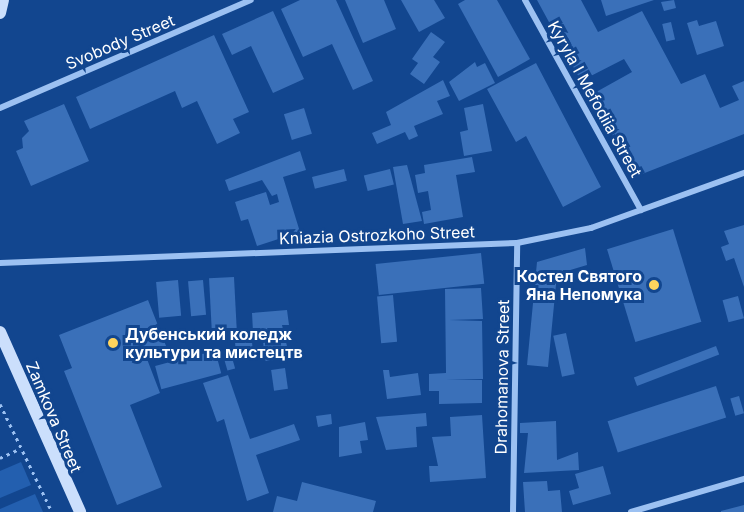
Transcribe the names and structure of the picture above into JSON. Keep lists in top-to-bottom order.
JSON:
{
  "streets": {
    "main road": ["Zamkova Street"],
    "street": [
      "Svobody Street",
      "Kyryla I Mefodiia Street",
      "Kniazia Ostrozkoho Street",
      "Drahomanova Street"
    ]
  },
  "crossings": [
    ["Kyryla I Mefodiia Street", "Kniazia Ostrozkoho Street"],
    ["Kniazia Ostrozkoho Street", "Drahomanova Street"]
  ],
  "places": ["Костел Святого Яна Непомука", "Дубенський коледж культури та мистецтв"]
}
